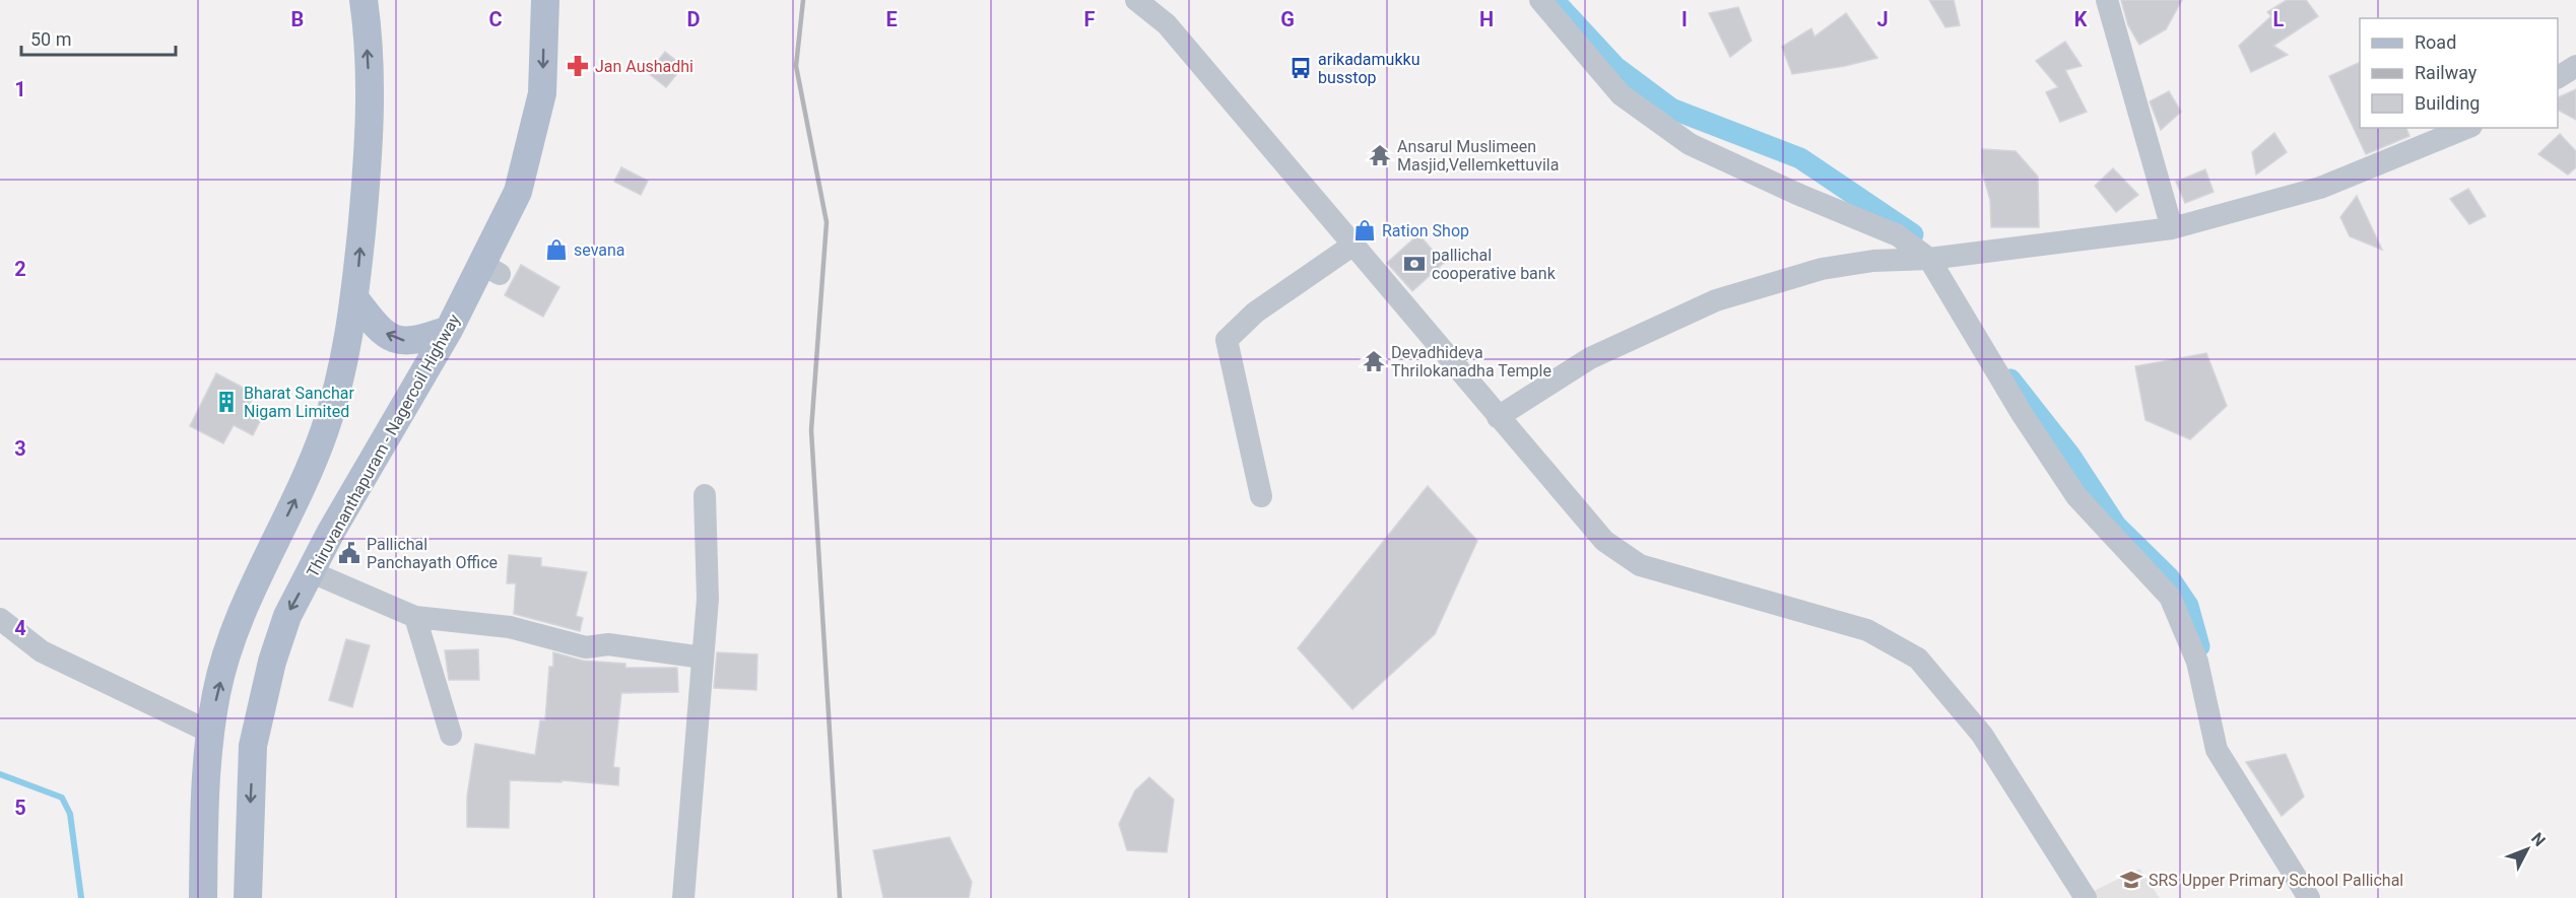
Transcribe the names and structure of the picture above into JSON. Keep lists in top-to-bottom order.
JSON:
{
  "streets": {
    "main road": ["Thiruvananthapuram - Nagercoil Highway"]
  },
  "places": {
    "pharmacy": ["Jan Aushadhi"],
    "bus stop": ["arikadamukku busstop"],
    "temple": ["Ansarul Muslimeen Masjid,Vellemkettuvila", "Devadhideva Thrilokanadha Temple"],
    "shop": ["Ration Shop", "sevana"],
    "bank": ["pallichal cooperative bank"],
    "building": ["Bharat Sanchar Nigam Limited"],
    "public building": ["Pallichal Panchayath Office"],
    "school or university": ["SRS Upper Primary School Pallichal"]
  },
  "legend": ["Road", "Railway", "Building"],
  "scale_bar": "50 m",
  "north": "top right",
  "grid": {
    "columns": [
      "B",
      "C",
      "D",
      "E",
      "F",
      "G",
      "H",
      "I",
      "J",
      "K",
      "L"
    ],
    "rows": [
      "1",
      "2",
      "3",
      "4",
      "5"
    ]
  }
}
